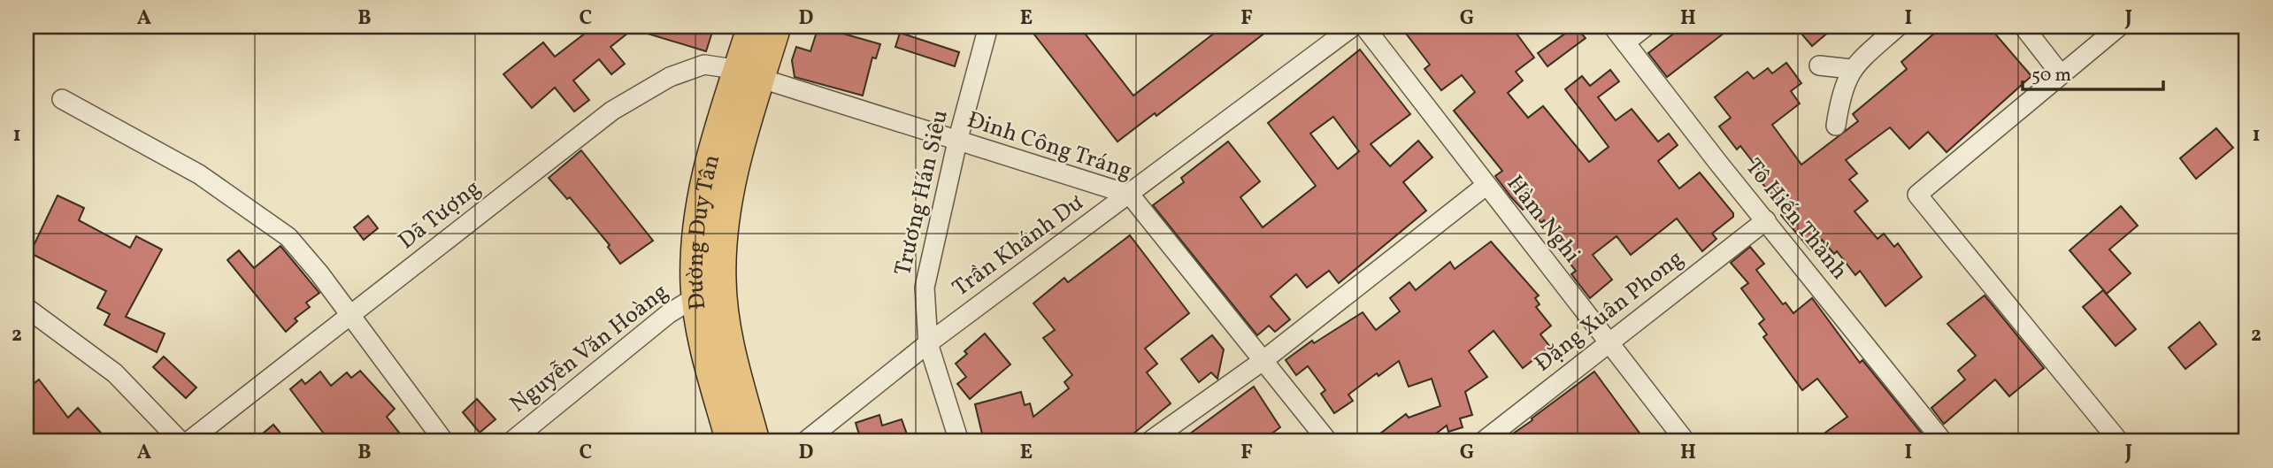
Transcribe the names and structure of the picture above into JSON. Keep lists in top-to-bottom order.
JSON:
{
  "streets": {
    "main road": ["Đường Duy Tân"],
    "street": [
      "Đinh Công Tráng",
      "Trương Hán Siêu",
      "Dã Tượng",
      "Hàm Nghi",
      "Tô Hiến Thành",
      "Trần Khánh Dư",
      "Đặng Xuân Phong",
      "Nguyễn Văn Hoàng"
    ]
  },
  "crossings": [
    ["Đinh Công Tráng", "Trương Hán Siêu"],
    ["Đinh Công Tráng", "Dã Tượng"],
    ["Đinh Công Tráng", "Đường Duy Tân"],
    ["Đinh Công Tráng", "Trần Khánh Dư"],
    ["Trương Hán Siêu", "Trần Khánh Dư"],
    ["Dã Tượng", "Đường Duy Tân"],
    ["Hàm Nghi", "Đặng Xuân Phong"],
    ["Tô Hiến Thành", "Đặng Xuân Phong"],
    ["Đường Duy Tân", "Nguyễn Văn Hoàng"]
  ],
  "scale_bar": "50 m",
  "grid": {
    "columns": [
      "A",
      "B",
      "C",
      "D",
      "E",
      "F",
      "G",
      "H",
      "I",
      "J"
    ],
    "rows": ["1", "2"]
  }
}
